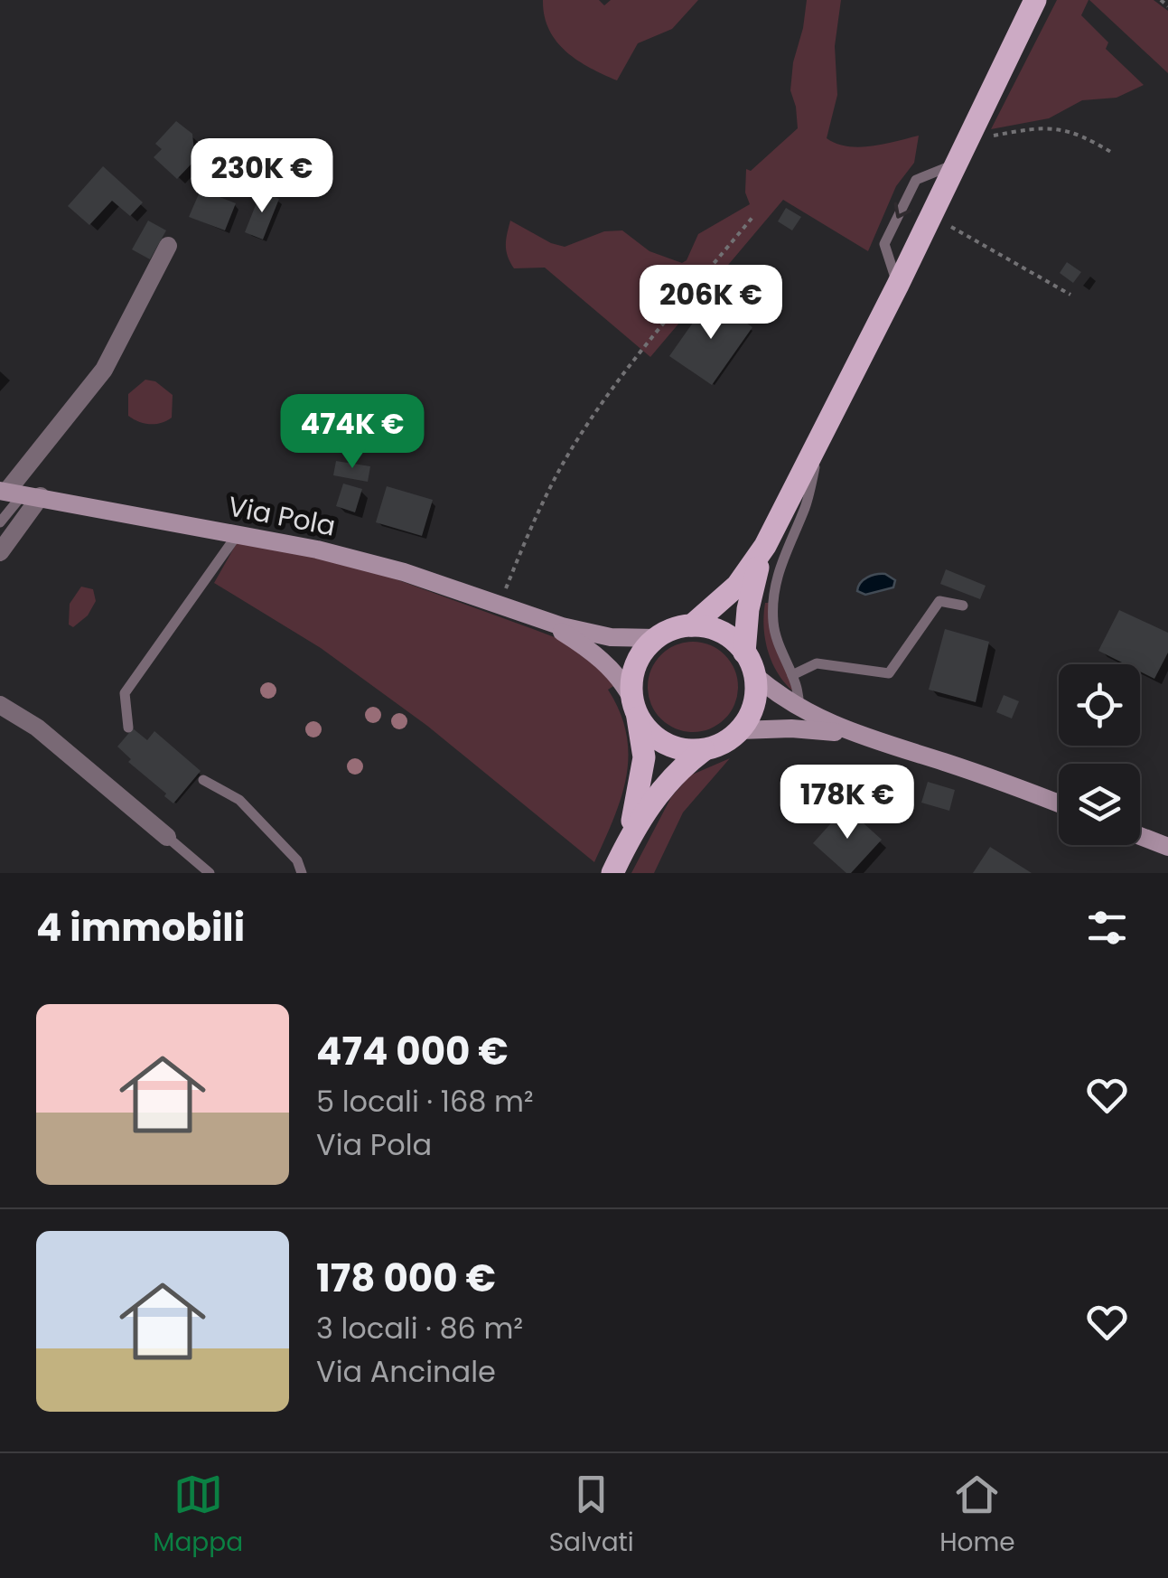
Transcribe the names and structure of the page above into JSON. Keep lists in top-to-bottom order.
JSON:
{
  "streets": {
    "street": ["Via Pola"]
  },
  "page": {
    "price": [
      "230K €",
      "206K €",
      "474K €",
      "178K €"
    ],
    "heading": "4 immobili",
    "list": [
      {
        "name": "474 000 €",
        "note": "5 locali · 168 m² · Via Pola"
      },
      {
        "name": "178 000 €",
        "note": "3 locali · 86 m² · Via Ancinale"
      }
    ],
    "tabs": ["Mappa", "Salvati", "Home"]
  }
}
